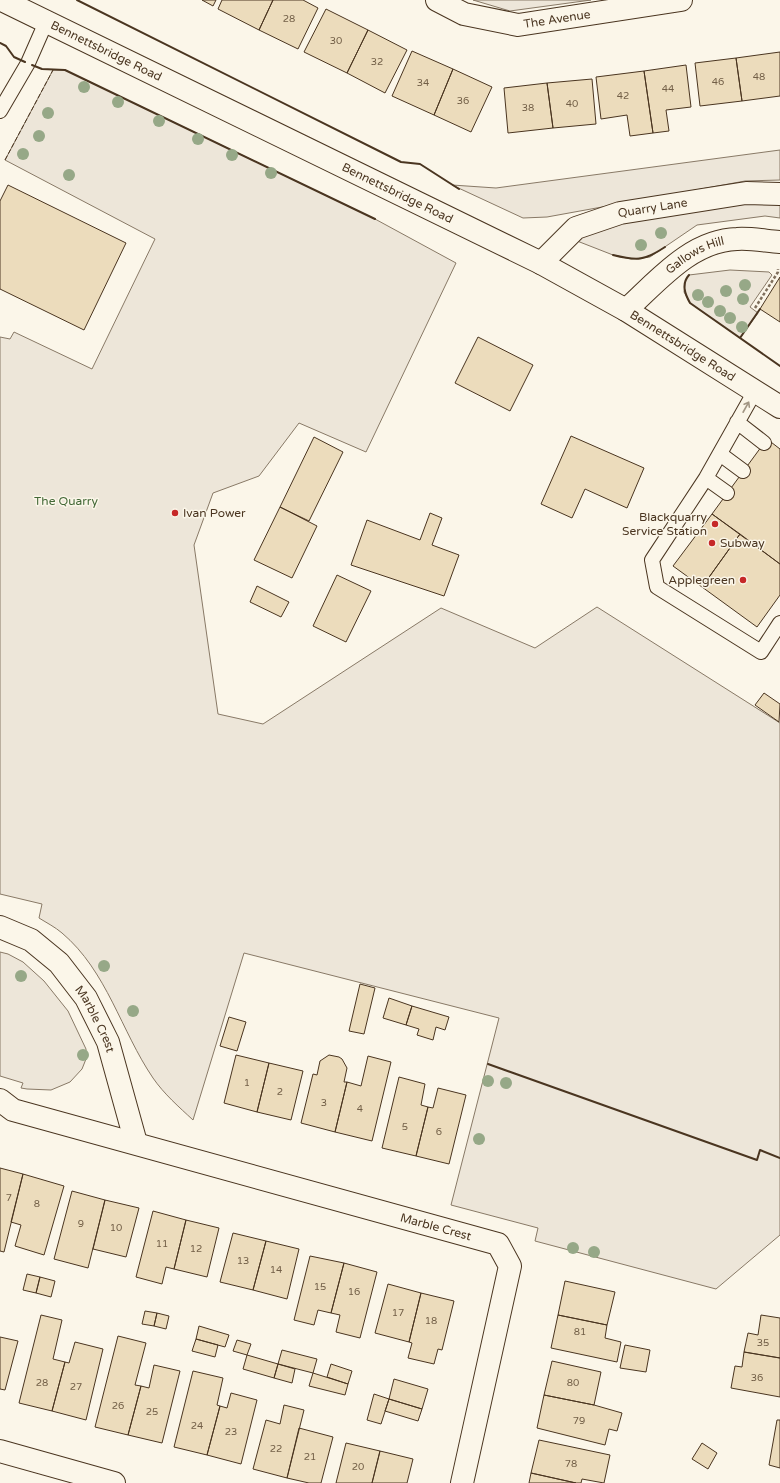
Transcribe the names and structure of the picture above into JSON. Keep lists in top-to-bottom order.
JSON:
{
  "streets": {
    "street": [
      "The Avenue",
      "Bennettsbridge Road",
      "Quarry Lane",
      "Gallows Hill",
      "Marble Crest"
    ]
  },
  "crossings": [
    ["Bennettsbridge Road", "Quarry Lane"],
    ["Bennettsbridge Road", "Gallows Hill"]
  ],
  "parks": ["The Quarry"],
  "places": [
    "Ivan Power",
    "Blackquarry Service Station",
    "Subway",
    "Applegreen"
  ],
  "house_numbers": [
    "28",
    "30",
    "32",
    "48",
    "46",
    "34",
    "44",
    "42",
    "36",
    "40",
    "38",
    "1",
    "2",
    "3",
    "4",
    "5",
    "6",
    "7",
    "8",
    "9",
    "10",
    "11",
    "12",
    "13",
    "14",
    "15",
    "16",
    "17",
    "18",
    "81",
    "35",
    "36",
    "28",
    "80",
    "27",
    "26",
    "25",
    "79",
    "24",
    "23",
    "22",
    "21",
    "78",
    "20"
  ]
}
